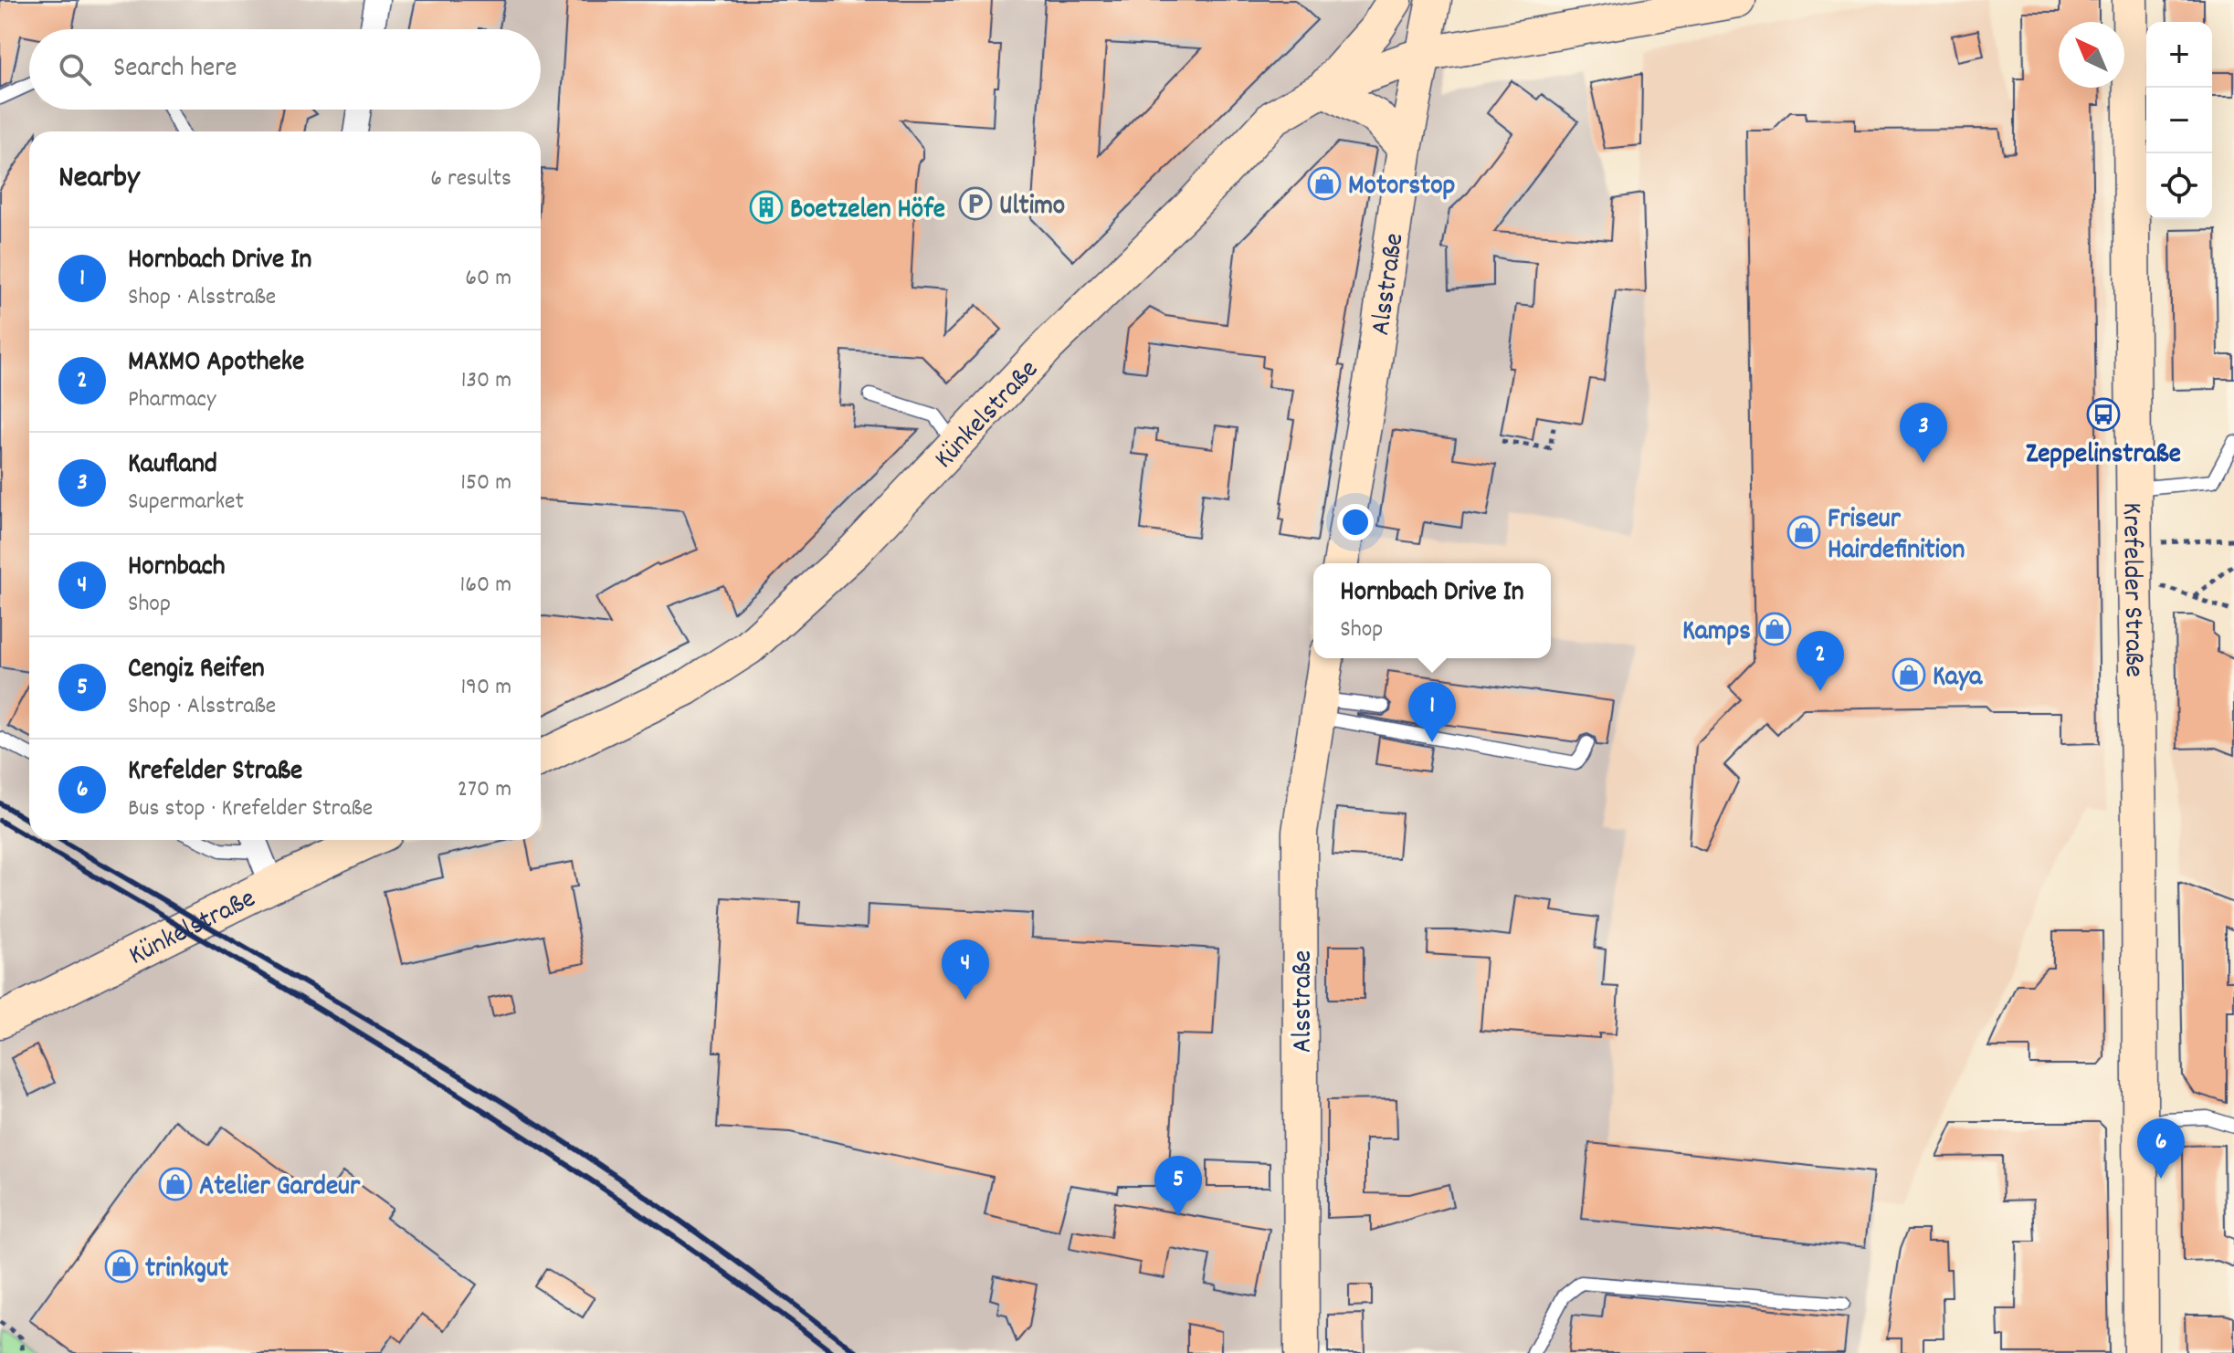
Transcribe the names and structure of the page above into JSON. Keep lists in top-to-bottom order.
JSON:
{
  "streets": {
    "street": ["Alsstraße", "Künkelstraße", "Krefelder Straße"]
  },
  "crossings": [
    ["Alsstraße", "Künkelstraße"]
  ],
  "places": {
    "shop": [
      "Motorstop",
      "Friseur Hairdefinition",
      "Kamps",
      "Kaya",
      "Atelier Gardeur",
      "trinkgut"
    ],
    "parking": ["Ultimo"],
    "building": ["Boetzelen Höfe"],
    "bus stop": ["Zeppelinstraße"]
  },
  "north": "top left",
  "page": {
    "map_buttons": ["+", "−"],
    "search": "Search here",
    "heading": ["Nearby", "6 results"],
    "list": [
      {
        "mark": "1",
        "name": "Hornbach Drive In",
        "note": "Shop · Alsstraße",
        "value": "60 m"
      },
      {
        "mark": "2",
        "name": "MAXMO Apotheke",
        "note": "Pharmacy",
        "value": "130 m"
      },
      {
        "mark": "3",
        "name": "Kaufland",
        "note": "Supermarket",
        "value": "150 m"
      },
      {
        "mark": "4",
        "name": "Hornbach",
        "note": "Shop",
        "value": "160 m"
      },
      {
        "mark": "5",
        "name": "Cengiz Reifen",
        "note": "Shop · Alsstraße",
        "value": "190 m"
      },
      {
        "mark": "6",
        "name": "Krefelder Straße",
        "note": "Bus stop · Krefelder Straße",
        "value": "270 m"
      }
    ],
    "pins": [
      "3",
      "2",
      "1",
      "4",
      "6",
      "5"
    ],
    "popup": ["Hornbach Drive In", "Shop"]
  }
}
